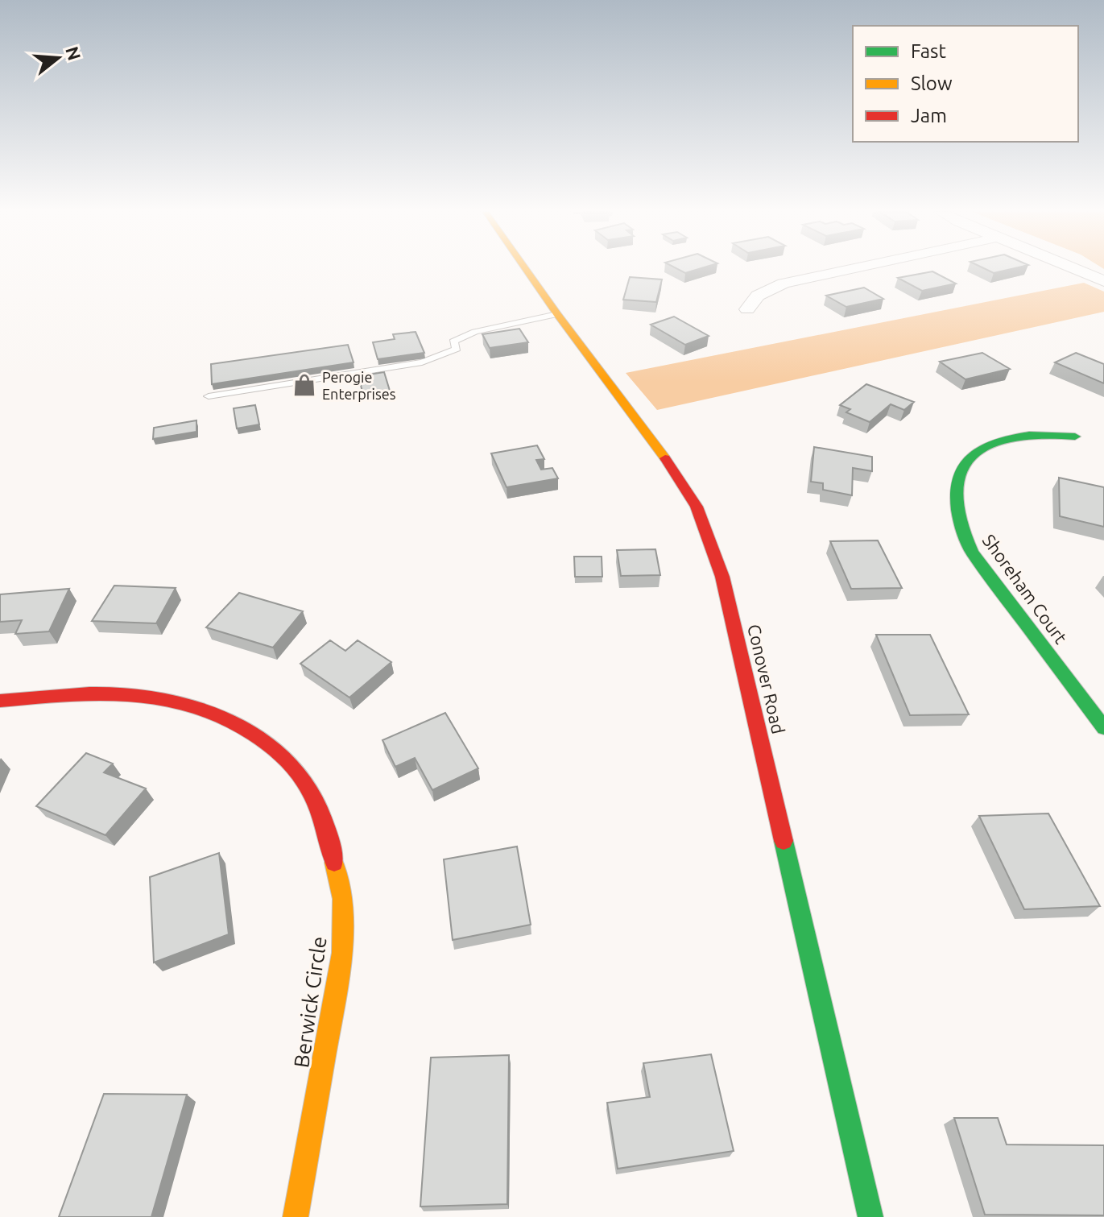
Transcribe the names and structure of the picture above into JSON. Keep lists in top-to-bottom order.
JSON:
{
  "streets": {
    "street": ["Shoreham Court", "Conover Road", "Berwick Circle"]
  },
  "places": {
    "shop": ["Perogie Enterprises"]
  },
  "legend": ["Fast", "Slow", "Jam"],
  "north": "right"
}
